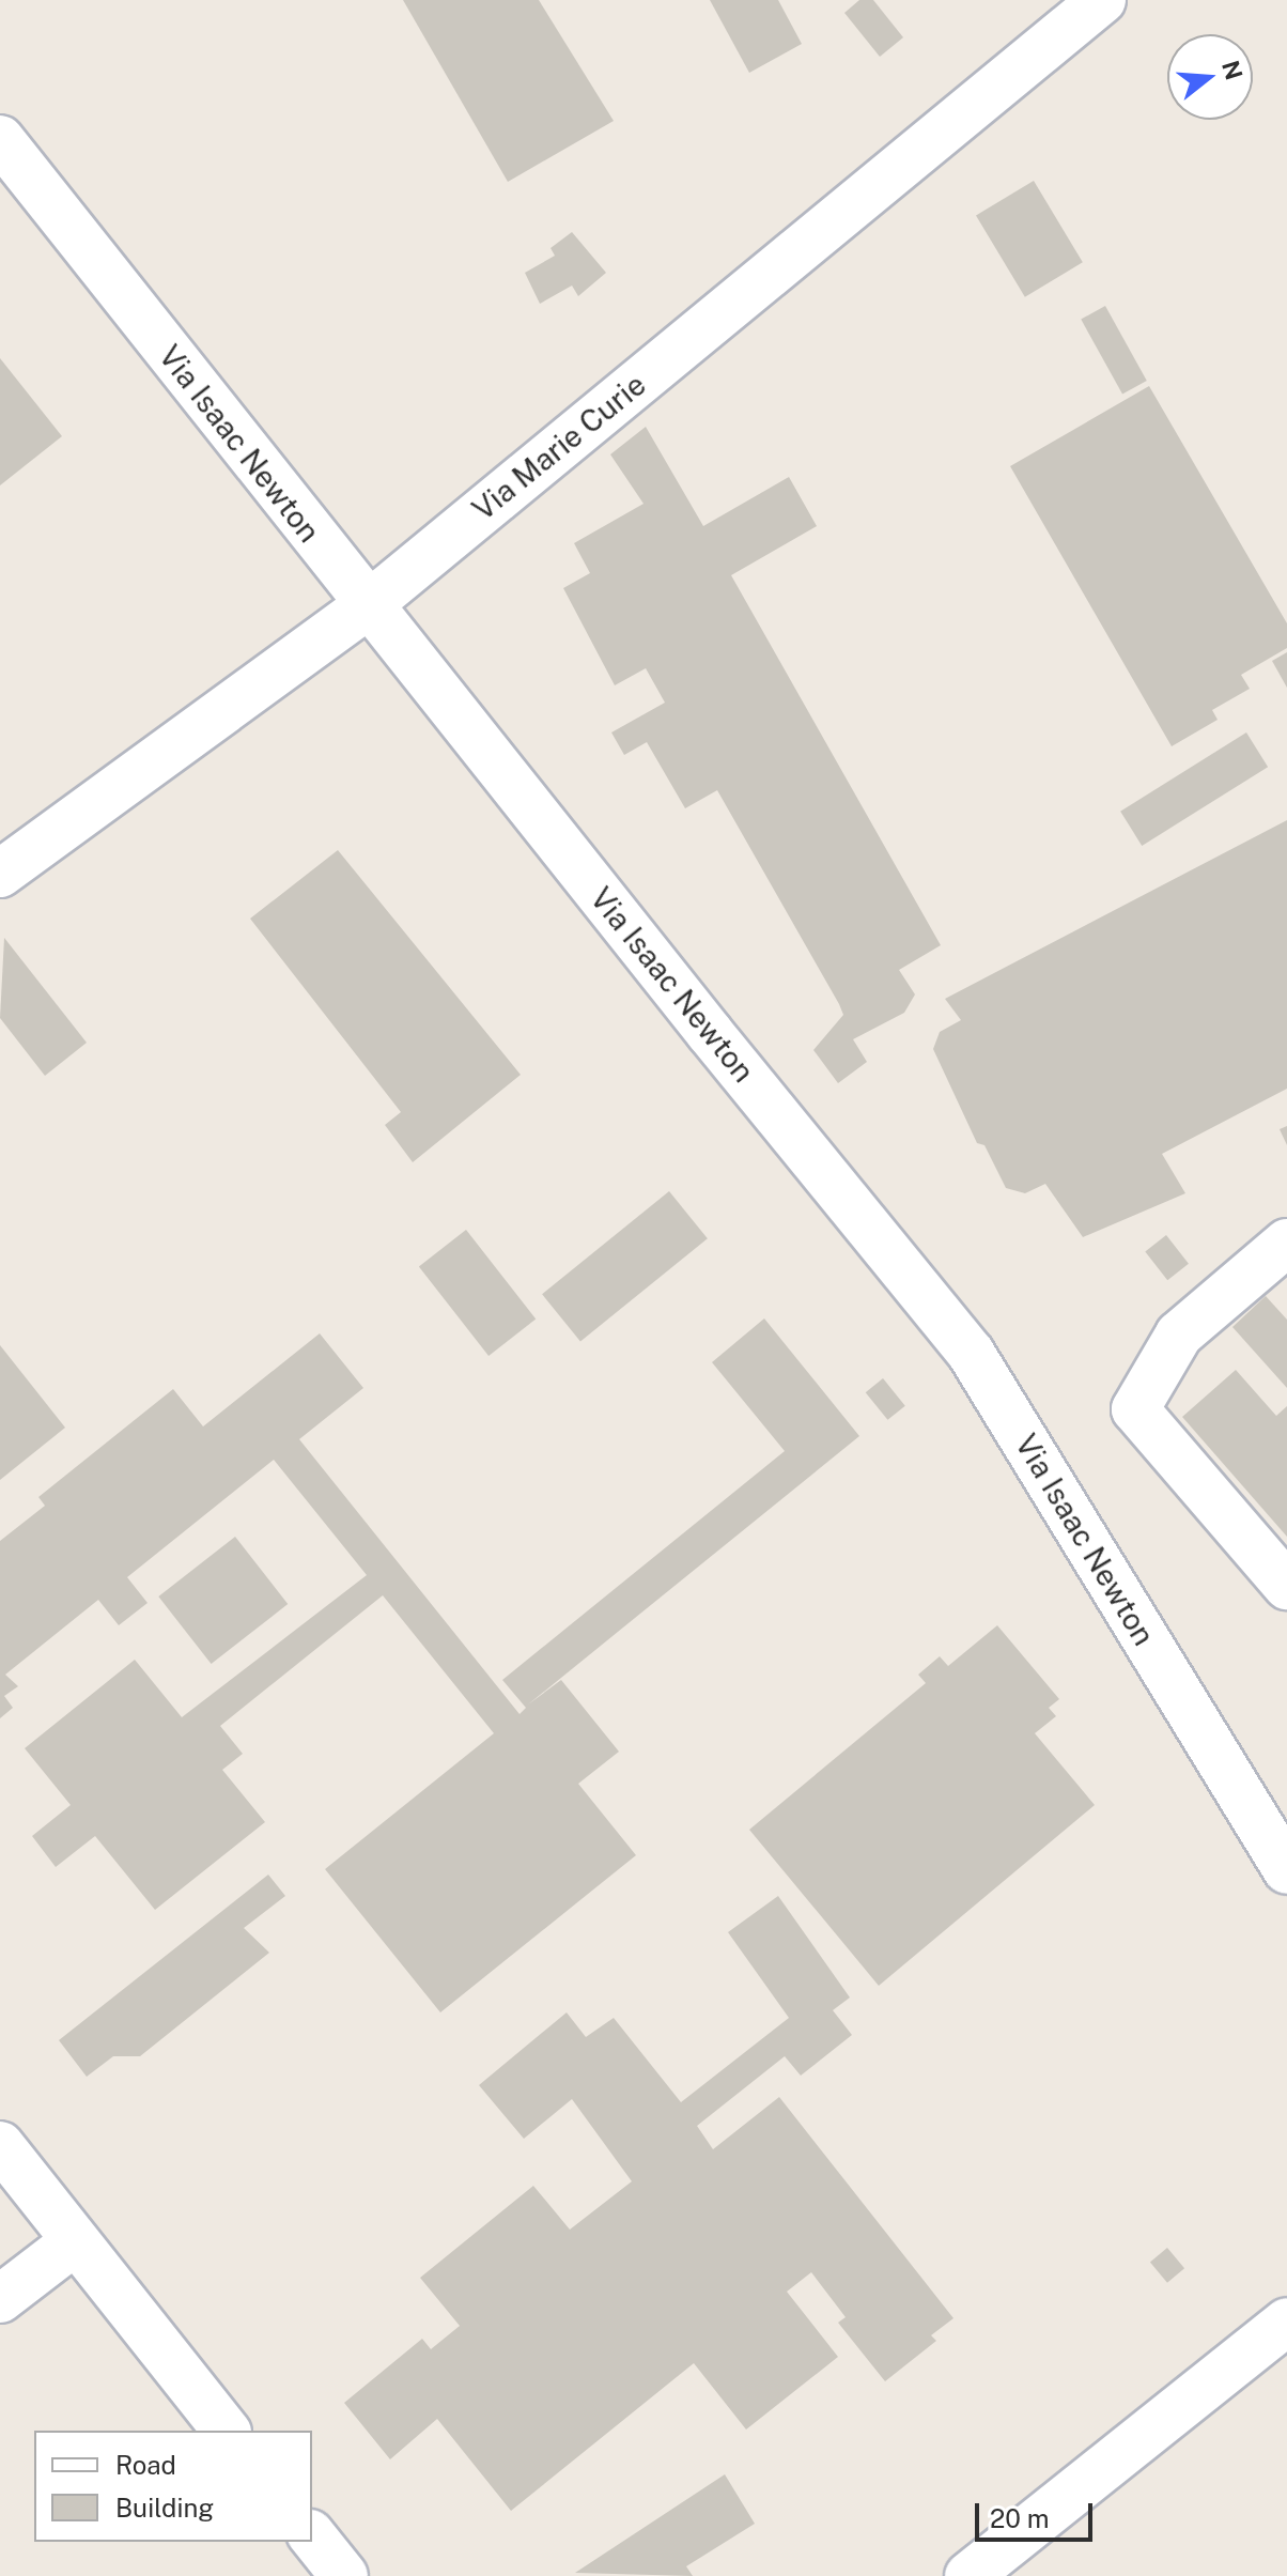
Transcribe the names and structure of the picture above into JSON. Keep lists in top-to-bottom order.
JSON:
{
  "streets": {
    "street": ["Via Isaac Newton", "Via Marie Curie"]
  },
  "crossings": [
    ["Via Isaac Newton", "Via Marie Curie"]
  ],
  "legend": ["Road", "Building"],
  "scale_bar": "20 m",
  "north": "right"
}
